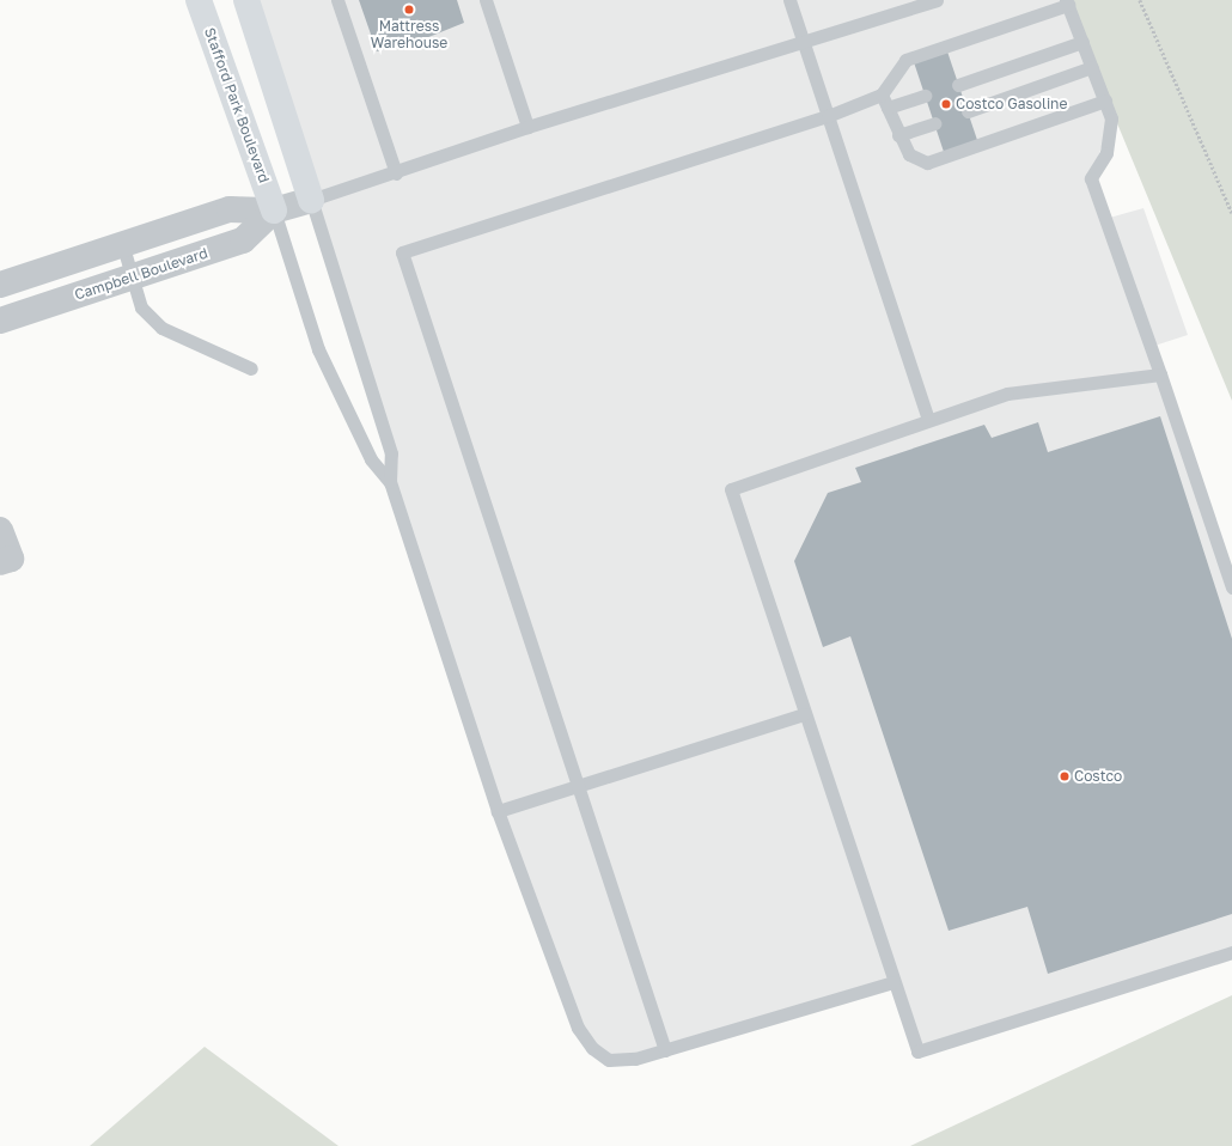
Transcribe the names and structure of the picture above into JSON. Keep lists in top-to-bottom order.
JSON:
{
  "streets": {
    "street": ["Stafford Park Boulevard", "Campbell Boulevard"]
  },
  "crossings": [
    ["Stafford Park Boulevard", "Campbell Boulevard"]
  ],
  "places": ["Mattress Warehouse", "Costco Gasoline", "Costco"]
}
